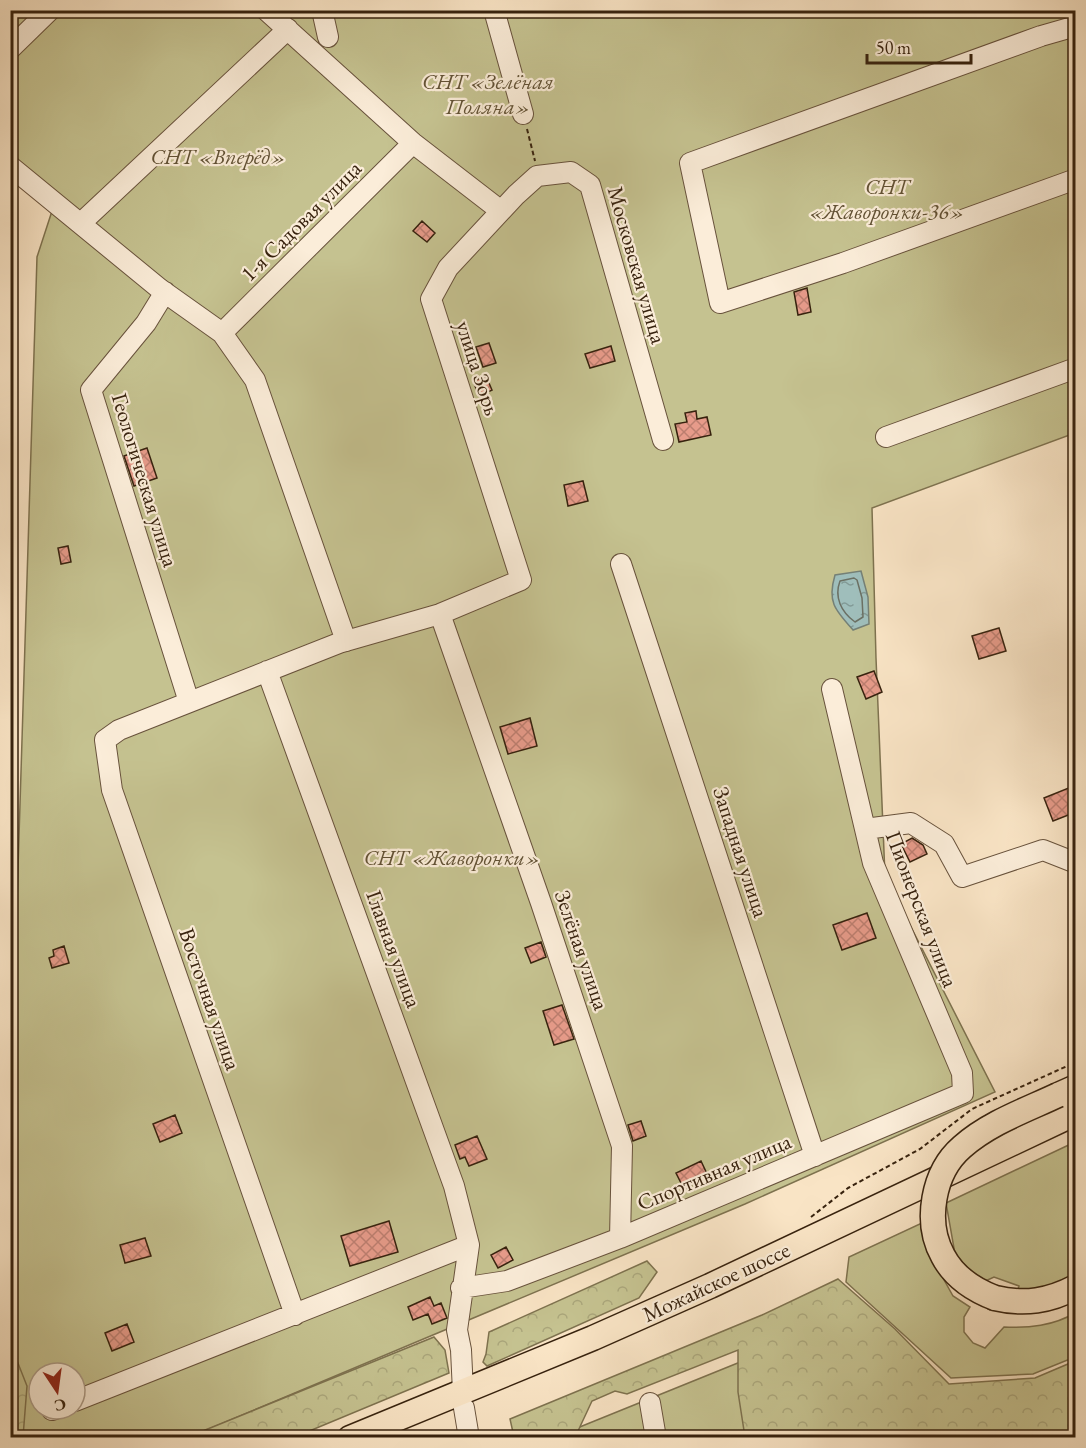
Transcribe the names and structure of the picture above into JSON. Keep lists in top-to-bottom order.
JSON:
{
  "streets": {
    "main road": ["Можайское шоссе"],
    "street": [
      "1-я Садовая улица",
      "Московская улица",
      "улица Зорь",
      "Геологическая улица",
      "Западная улица",
      "Пионерская улица",
      "Главная улица",
      "Зелёная улица",
      "Восточная улица",
      "Спортивная улица"
    ]
  },
  "crossings": [
    ["Московская улица", "улица Зорь"],
    ["улица Зорь", "Зелёная улица"],
    ["Геологическая улица", "Восточная улица"],
    ["Западная улица", "Спортивная улица"],
    ["Пионерская улица", "Спортивная улица"],
    ["Зелёная улица", "Спортивная улица"]
  ],
  "parks": [
    "СНТ «Зелёная Поляна»",
    "СНТ «Вперёд»",
    "СНТ «Жаворонки-36»",
    "СНТ «Жаворонки»"
  ],
  "scale_bar": "50 m",
  "north": "bottom"
}
